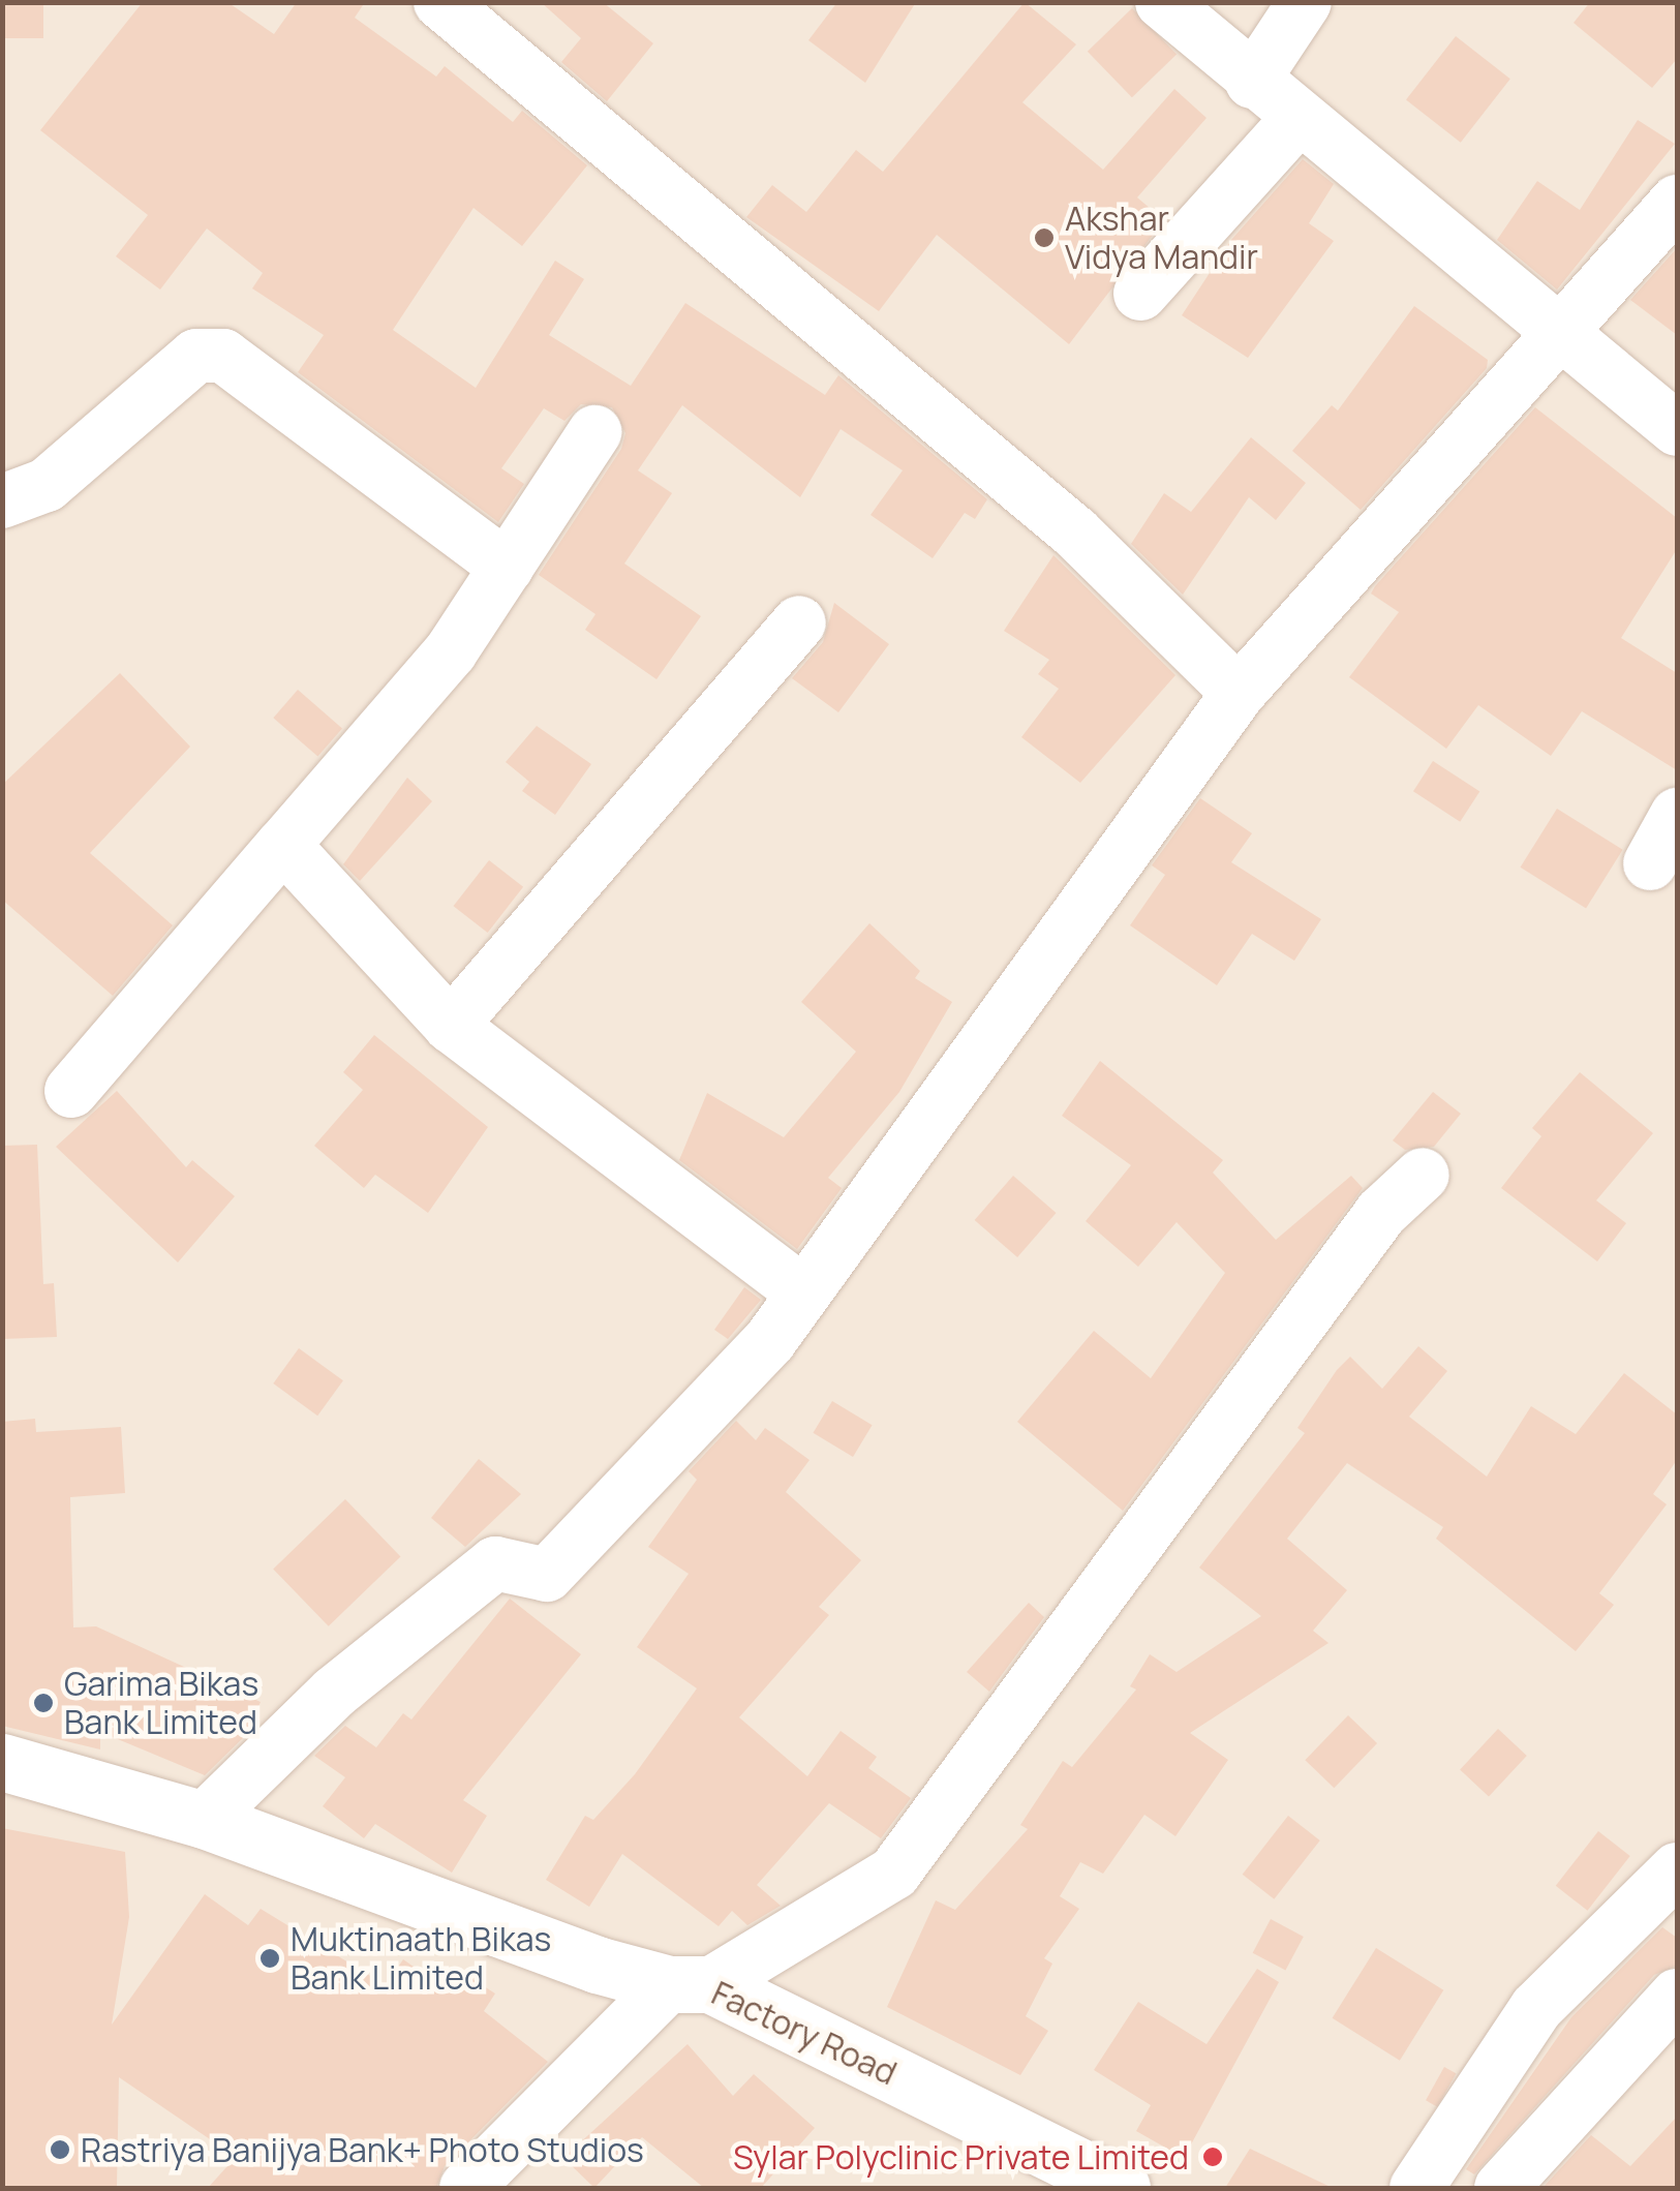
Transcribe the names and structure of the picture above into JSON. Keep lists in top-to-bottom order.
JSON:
{
  "streets": {
    "main road": ["Factory Road"]
  },
  "places": [
    "Akshar Vidya Mandir",
    "Garima Bikas Bank Limited",
    "Muktinaath Bikas Bank Limited",
    "Rastriya Banijya Bank+ Photo Studios",
    "Sylar Polyclinic Private Limited"
  ]
}
